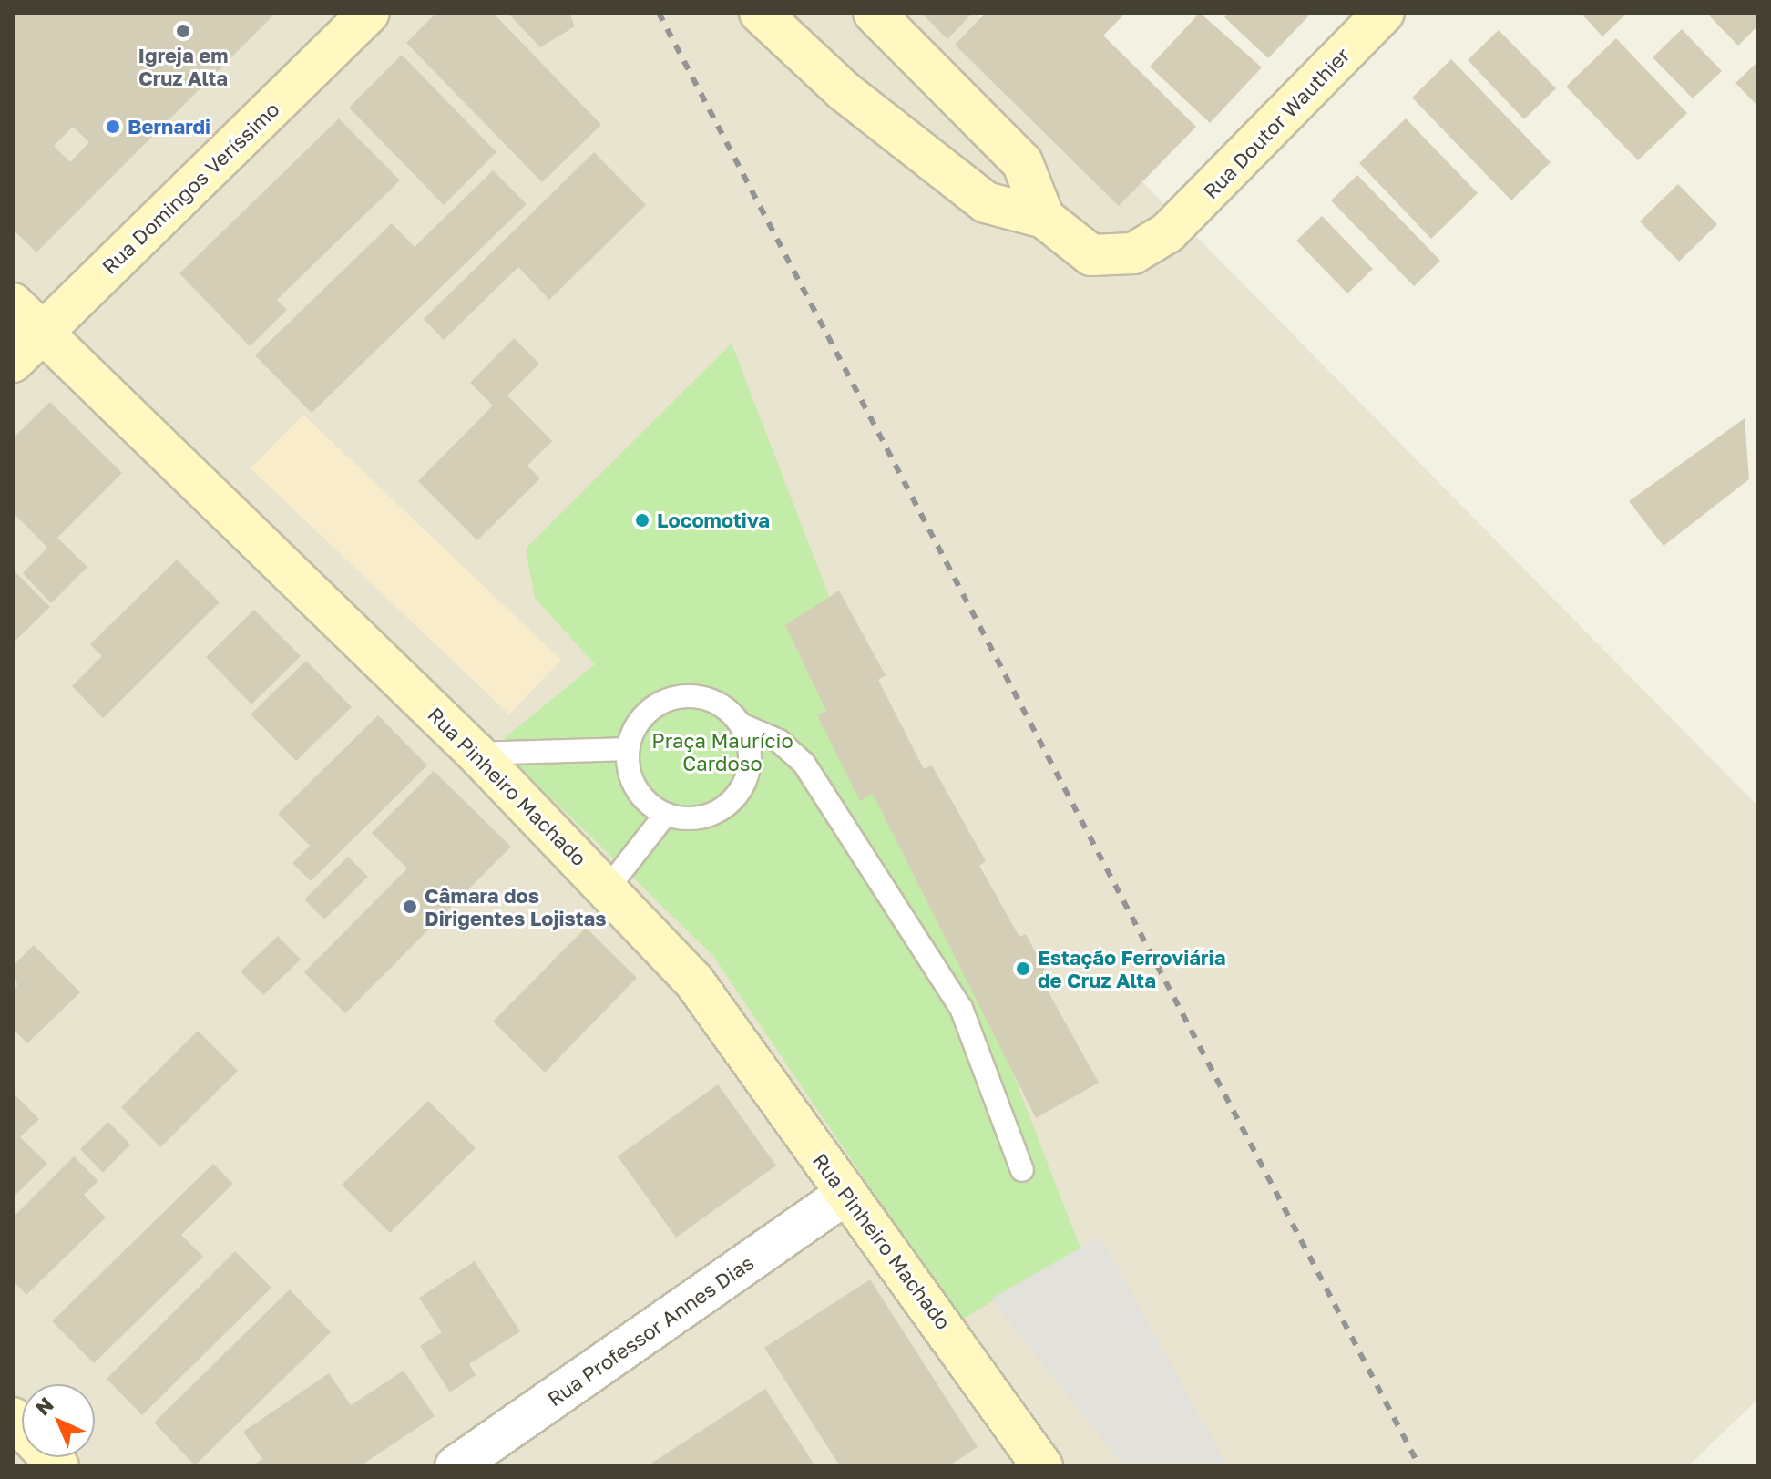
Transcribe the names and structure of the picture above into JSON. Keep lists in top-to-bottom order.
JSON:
{
  "streets": {
    "main road": ["Rua Doutor Wauthier", "Rua Domingos Veríssimo", "Rua Pinheiro Machado"],
    "street": ["Rua Professor Annes Dias"]
  },
  "crossings": [
    ["Rua Domingos Veríssimo", "Rua Pinheiro Machado"],
    ["Rua Pinheiro Machado", "Rua Professor Annes Dias"]
  ],
  "parks": ["Praça Maurício Cardoso"],
  "places": [
    "Igreja em Cruz Alta",
    "Bernardi",
    "Locomotiva",
    "Câmara dos Dirigentes Lojistas",
    "Estação Ferroviária de Cruz Alta"
  ],
  "north": "top left"
}
